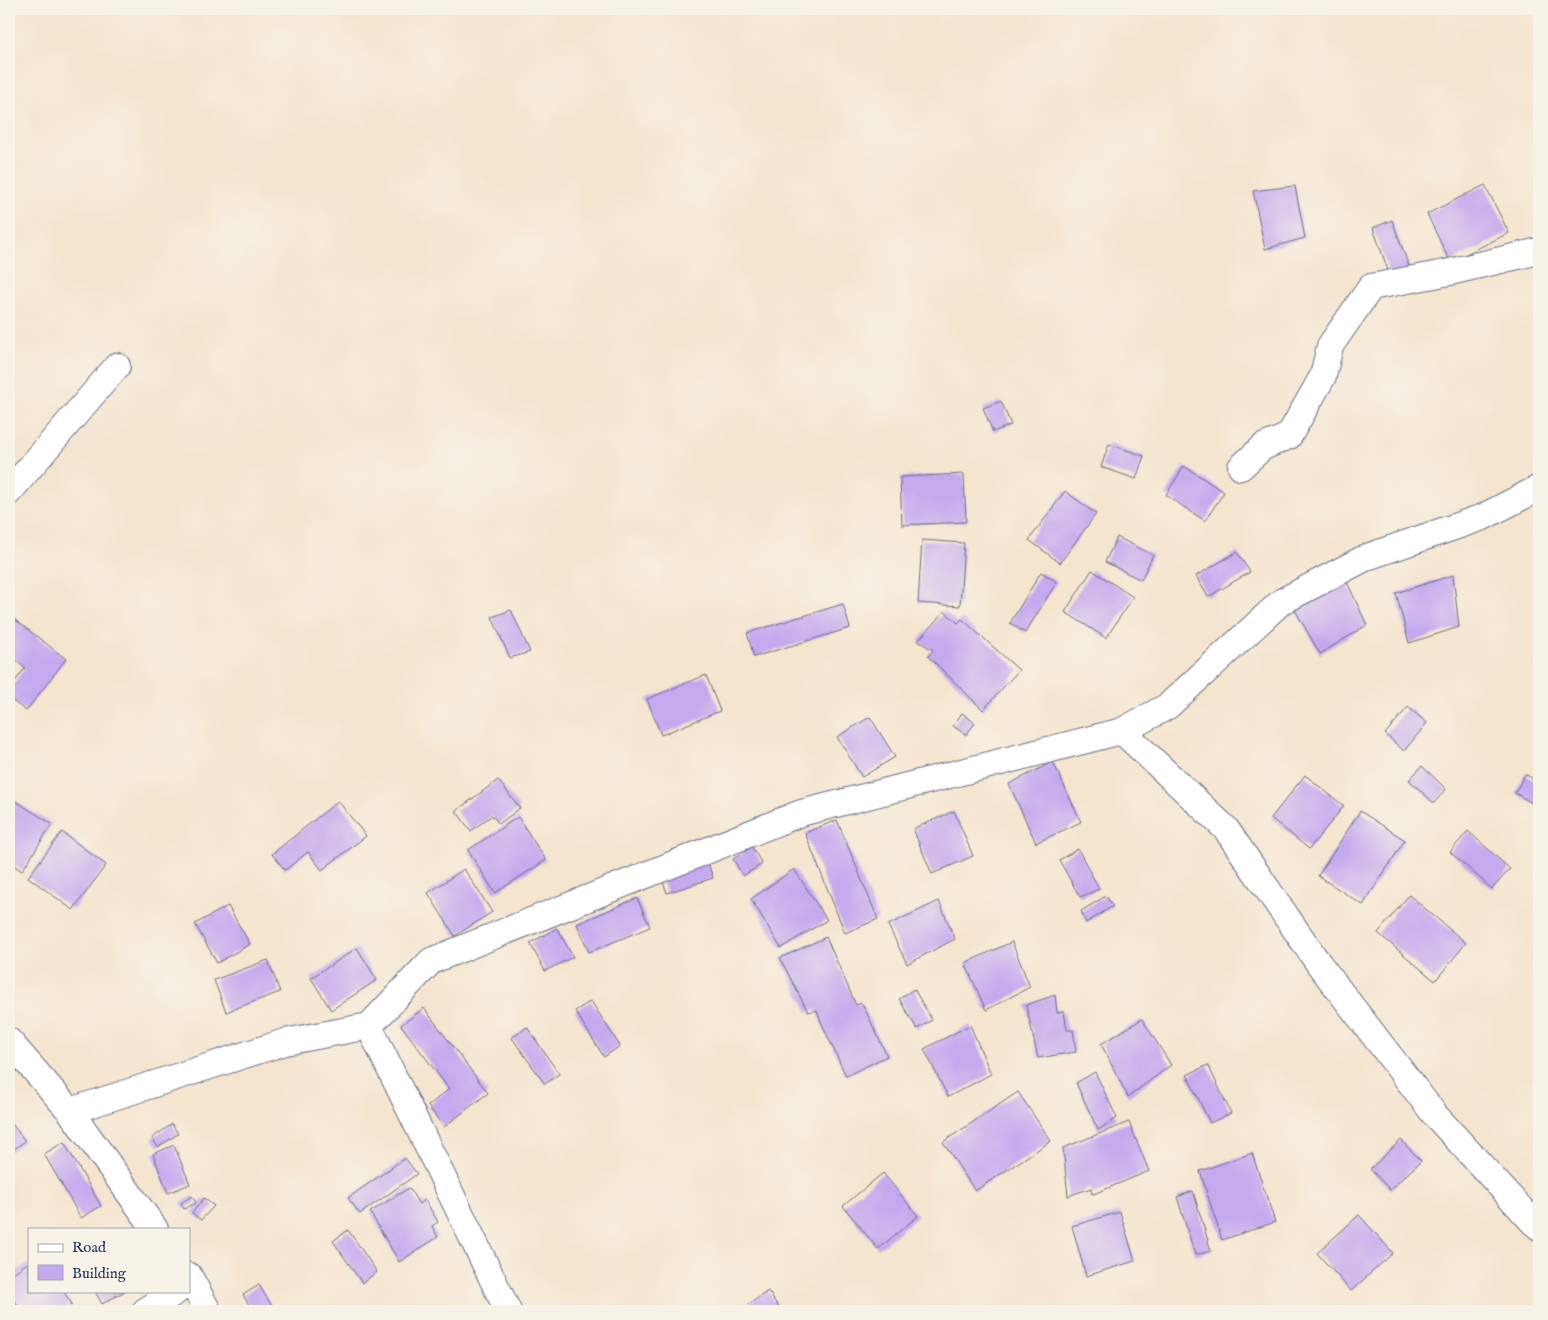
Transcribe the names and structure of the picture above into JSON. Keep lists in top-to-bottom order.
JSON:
{
  "legend": ["Road", "Building"]
}
